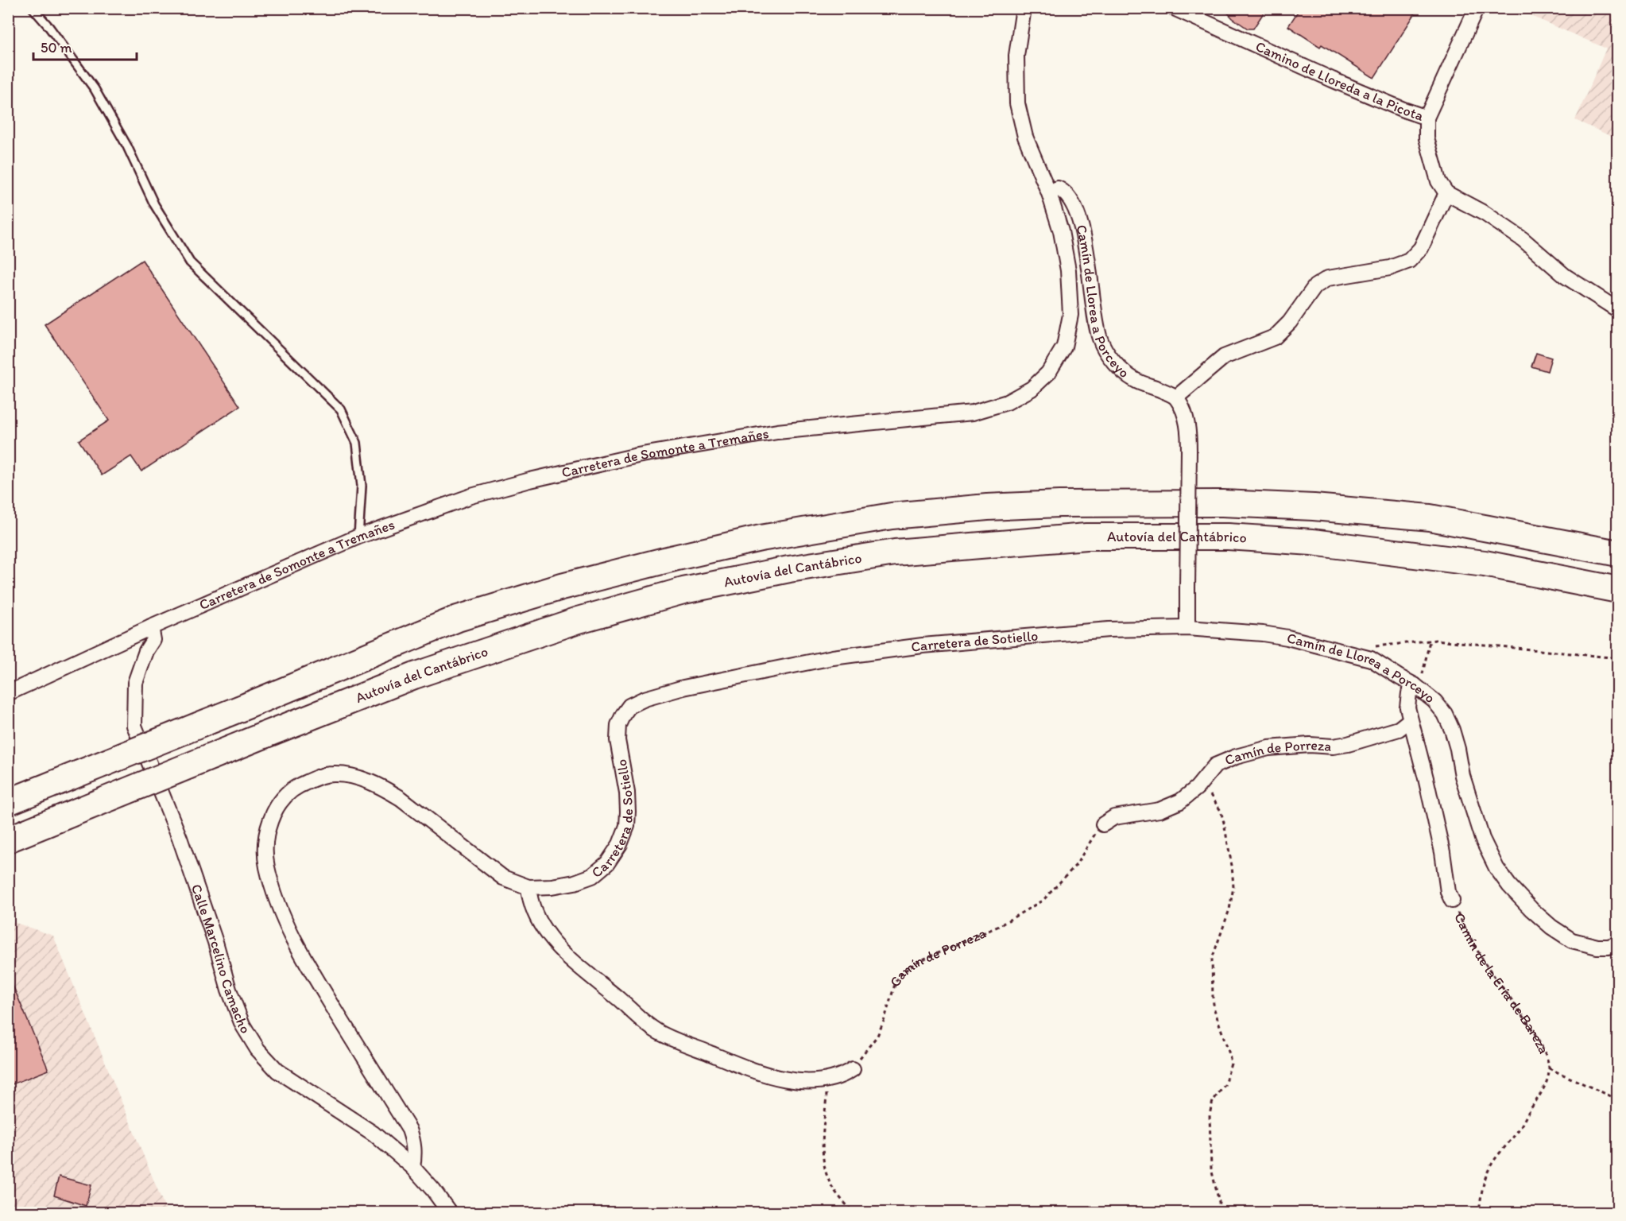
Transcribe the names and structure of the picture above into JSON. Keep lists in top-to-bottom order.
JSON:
{
  "streets": {
    "highway": ["Autovía del Cantábrico"],
    "street": [
      "Camino de Lloreda a la Picota",
      "Camín de Llorea a Porceyo",
      "Carretera de Somonte a Tremañes",
      "Carretera de Sotiello",
      "Camín de Porreza",
      "Calle Marcelino Camacho",
      "Camín de la Ería de Bareza"
    ]
  },
  "crossings": [
    ["Camín de Llorea a Porceyo", "Carretera de Somonte a Tremañes"],
    ["Camín de Llorea a Porceyo", "Carretera de Sotiello"],
    ["Camín de Llorea a Porceyo", "Camín de la Ería de Bareza"],
    ["Carretera de Somonte a Tremañes", "Calle Marcelino Camacho"],
    ["Carretera de Sotiello", "Calle Marcelino Camacho"],
    ["Camín de Porreza", "Camín de la Ería de Bareza"]
  ],
  "scale_bar": "50 m"
}
